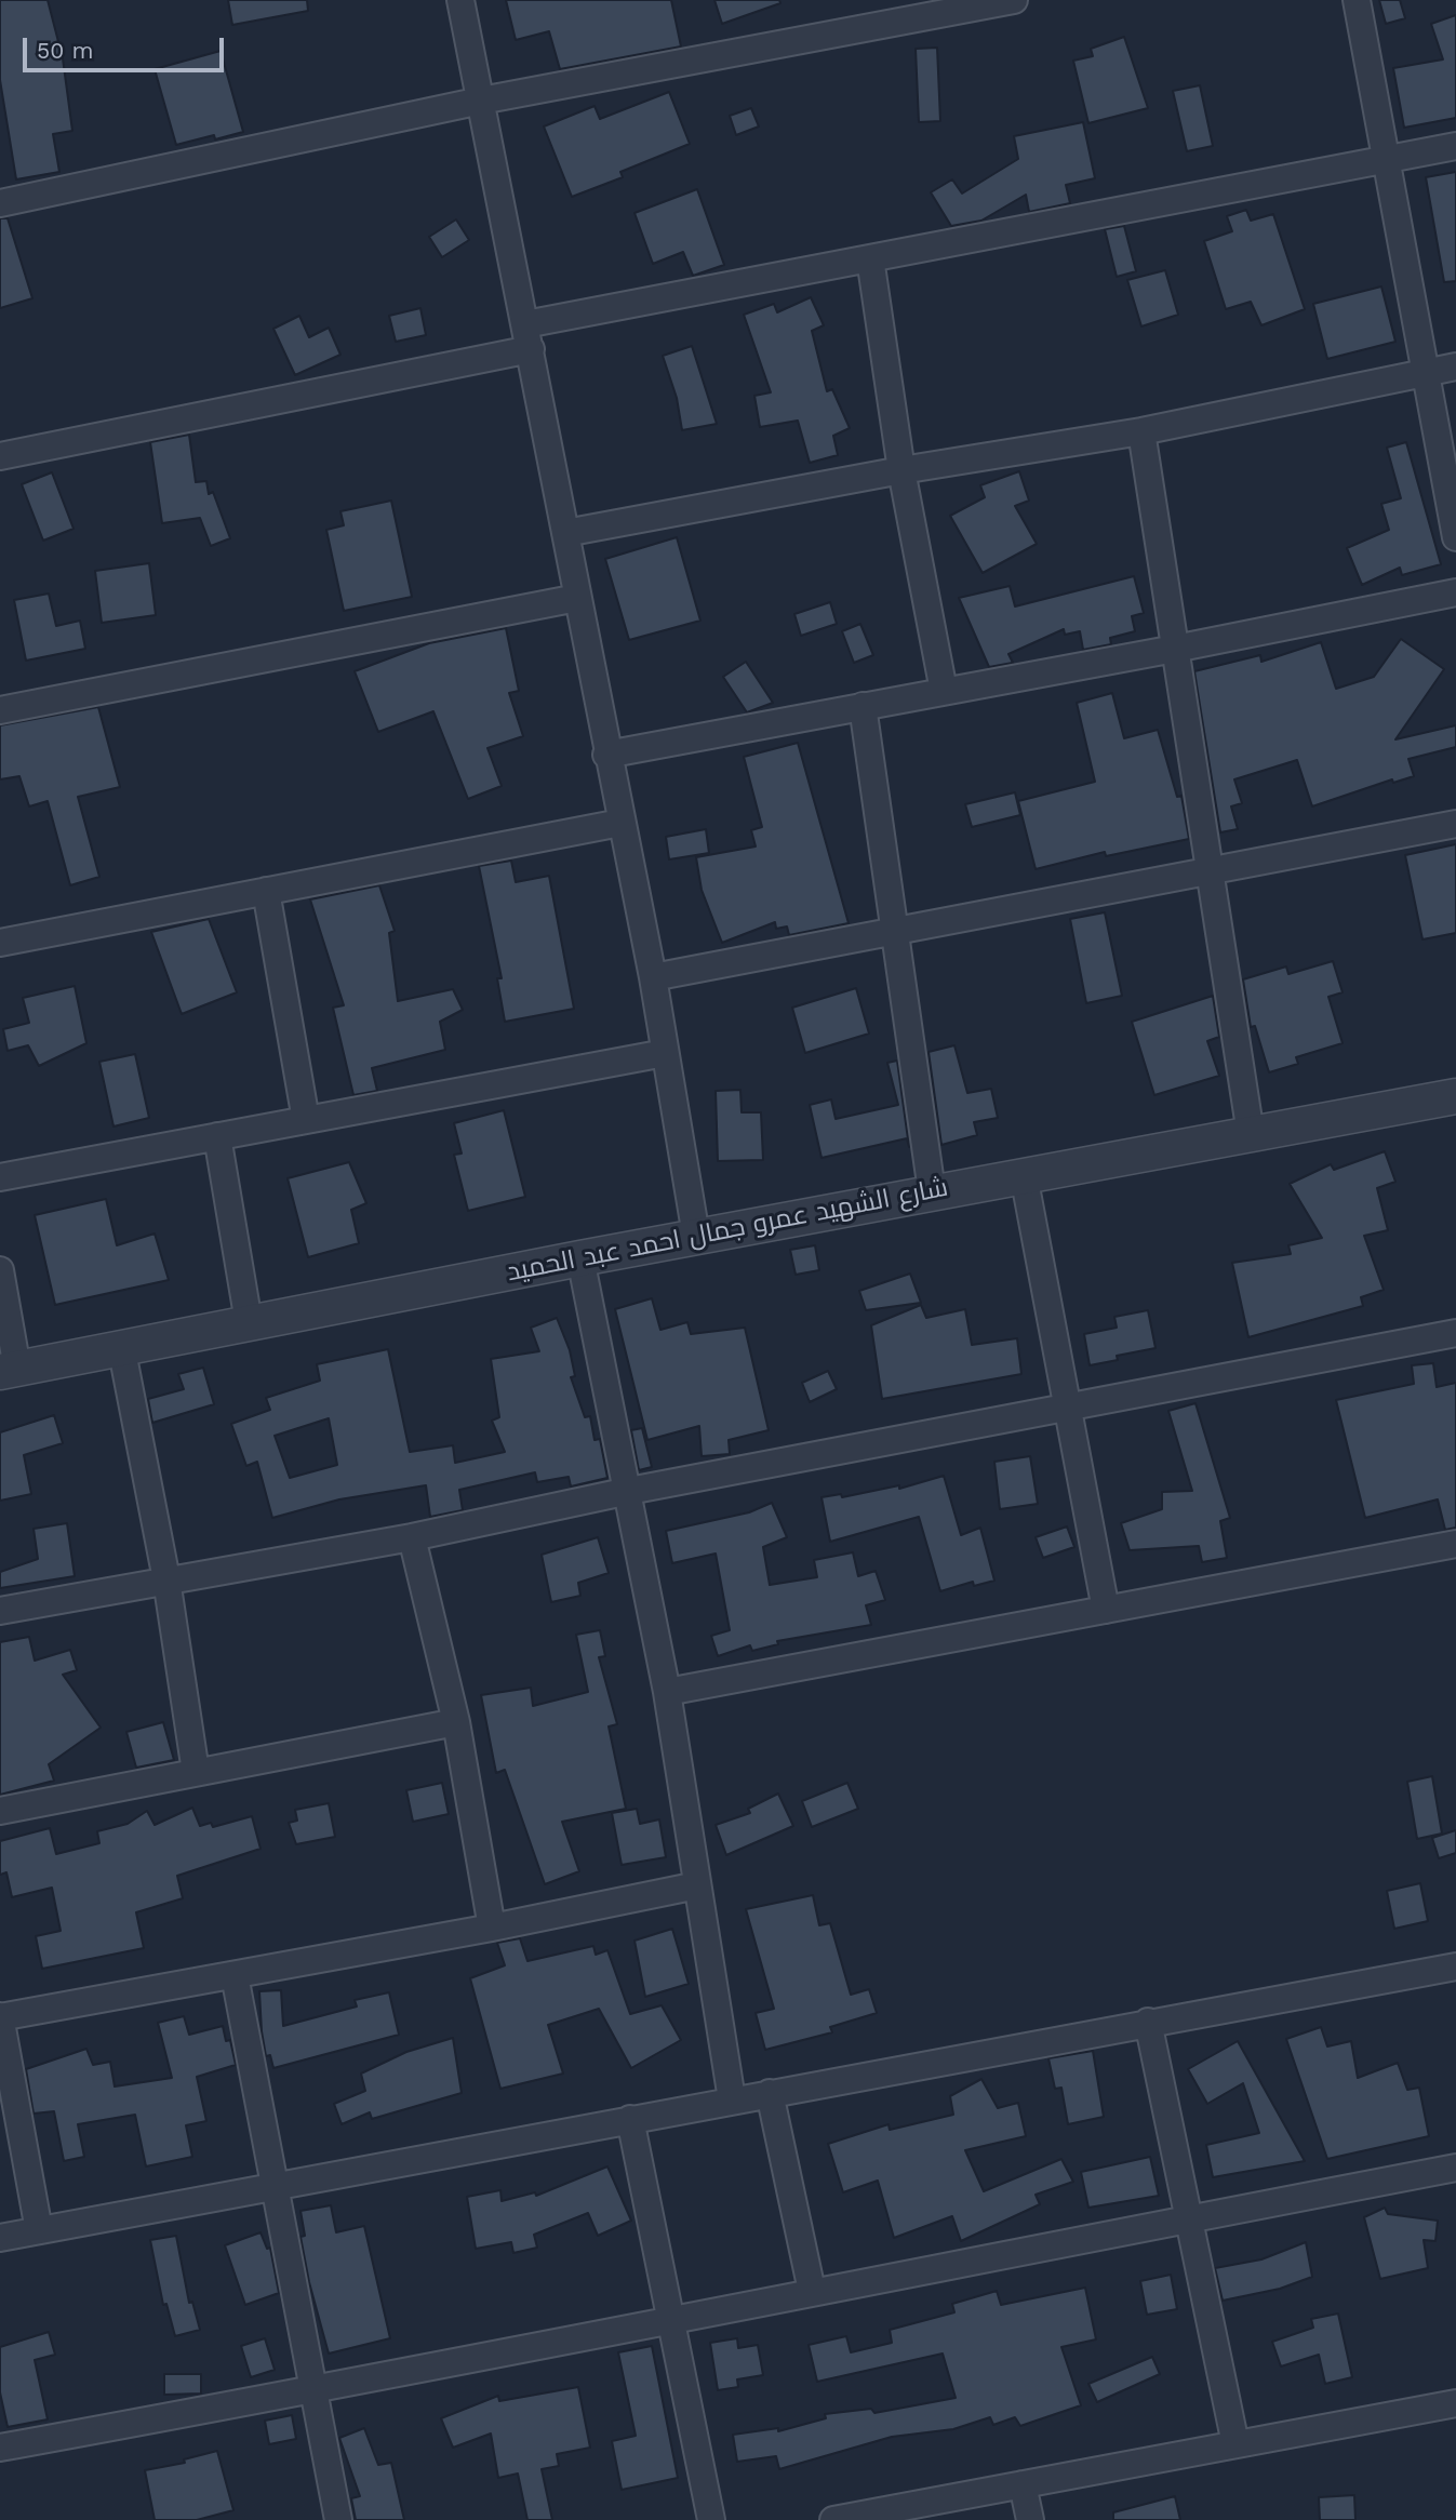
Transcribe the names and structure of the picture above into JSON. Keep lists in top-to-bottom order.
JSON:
{
  "streets": {
    "street": ["شارع الشهيد عمرو جمال احمد عبد الحميد"]
  },
  "scale_bar": "50 m"
}
